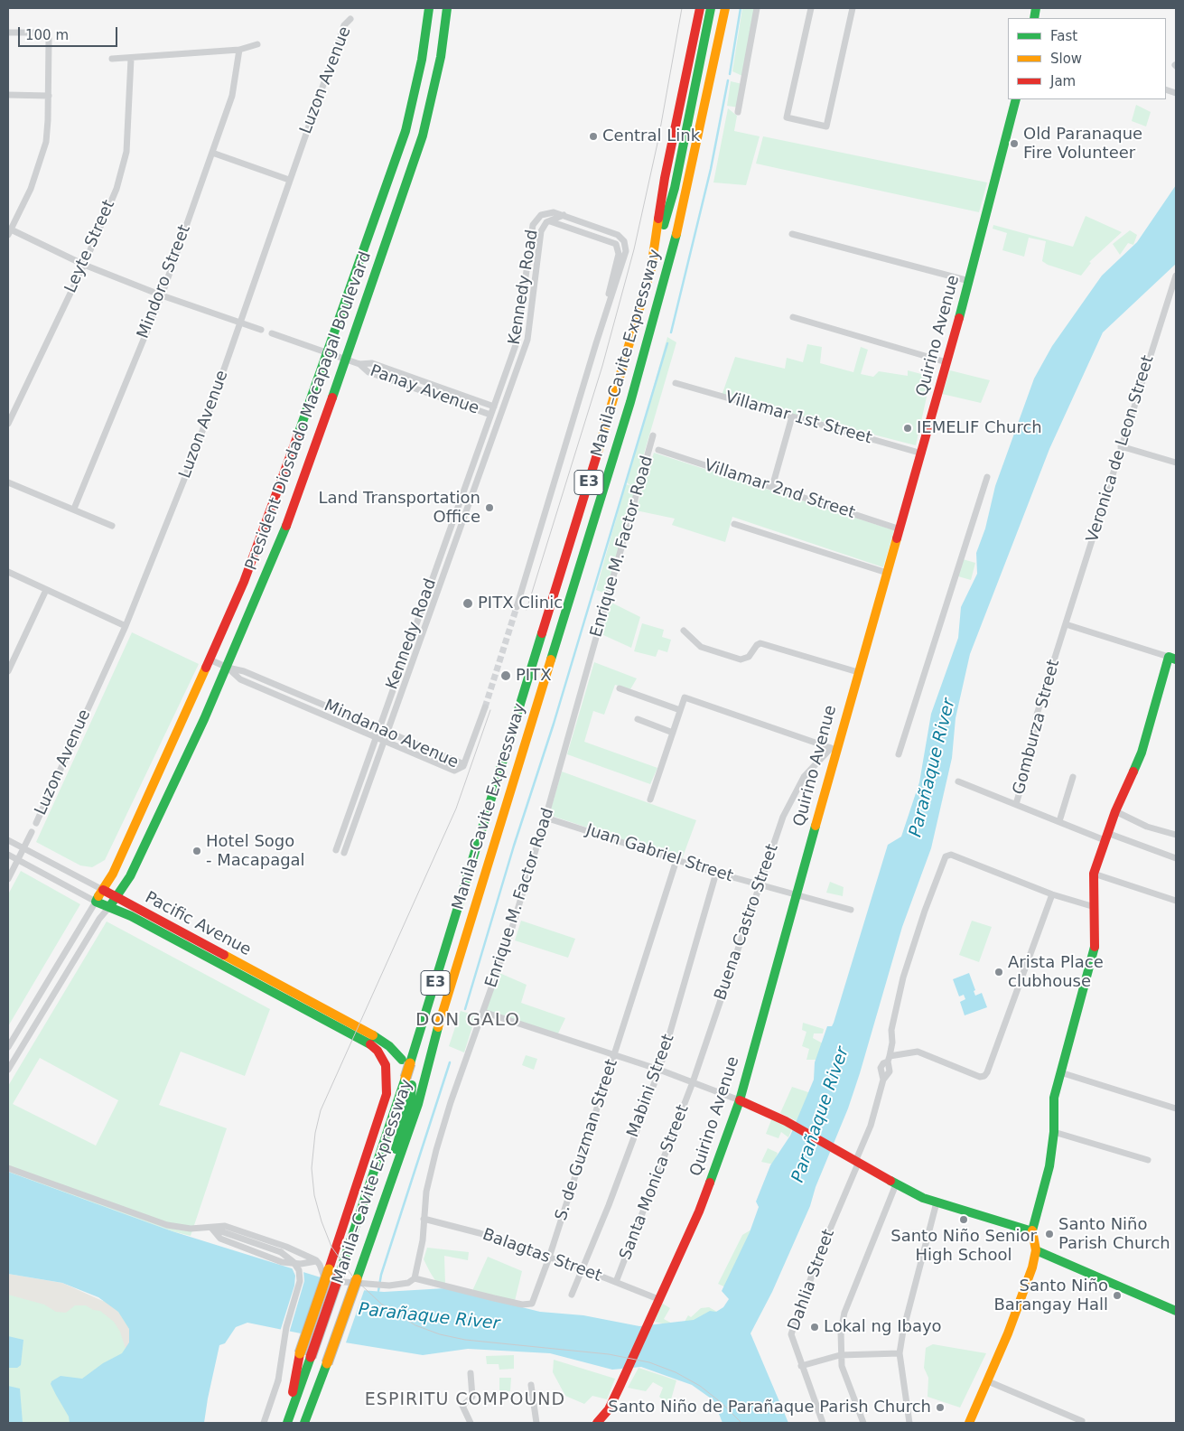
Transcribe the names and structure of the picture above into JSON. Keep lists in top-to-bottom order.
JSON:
{
  "streets": {
    "main road": [
      "Quirino Avenue",
      "Manila–Cavite Expressway",
      "President Diosdado Macapagal Boulevard",
      "E3",
      "Pacific Avenue"
    ],
    "street": [
      "Luzon Avenue",
      "Leyte Street",
      "Mindoro Street",
      "Kennedy Road",
      "Panay Avenue",
      "Villamar 1st Street",
      "Veronica de Leon Street",
      "Villamar 2nd Street",
      "Enrique M. Factor Road",
      "Gomburza Street",
      "Mindanao Avenue",
      "Juan Gabriel Street",
      "Buena Castro Street",
      "Mabini Street",
      "S. de Guzman Street",
      "Santa Monica Street",
      "Balagtas Street",
      "Dahlia Street"
    ]
  },
  "crossings": [
    ["Luzon Avenue", "Pacific Avenue"],
    ["Kennedy Road", "Panay Avenue"],
    ["Kennedy Road", "Mindanao Avenue"],
    ["Quirino Avenue", "Villamar 1st Street"],
    ["Quirino Avenue", "Villamar 2nd Street"],
    ["Quirino Avenue", "Juan Gabriel Street"],
    ["Quirino Avenue", "Buena Castro Street"],
    ["Quirino Avenue", "Balagtas Street"],
    ["Panay Avenue", "President Diosdado Macapagal Boulevard"],
    ["President Diosdado Macapagal Boulevard", "Mindanao Avenue"],
    ["President Diosdado Macapagal Boulevard", "Pacific Avenue"],
    ["Veronica de Leon Street", "Gomburza Street"],
    ["Enrique M. Factor Road", "Juan Gabriel Street"],
    ["Enrique M. Factor Road", "S. de Guzman Street"],
    ["Enrique M. Factor Road", "Balagtas Street"],
    ["Juan Gabriel Street", "Buena Castro Street"],
    ["Juan Gabriel Street", "Mabini Street"],
    ["Juan Gabriel Street", "S. de Guzman Street"],
    ["Buena Castro Street", "Santa Monica Street"],
    ["Mabini Street", "Balagtas Street"],
    ["S. de Guzman Street", "Balagtas Street"],
    ["Santa Monica Street", "Balagtas Street"]
  ],
  "districts": ["DON GALO", "ESPIRITU COMPOUND"],
  "water": ["Parañaque River"],
  "places": [
    "Central Link",
    "Old Paranaque Fire Volunteer",
    "IEMELIF Church",
    "Land Transportation Office",
    "PITX Clinic",
    "PITX",
    "Hotel Sogo - Macapagal",
    "Arista Place clubhouse",
    "Santo Niño Senior High School",
    "Santo Niño Parish Church",
    "Santo Niño Barangay Hall",
    "Lokal ng Ibayo",
    "Santo Niño de Parañaque Parish Church"
  ],
  "legend": ["Fast", "Slow", "Jam"],
  "scale_bar": "100 m"
}
